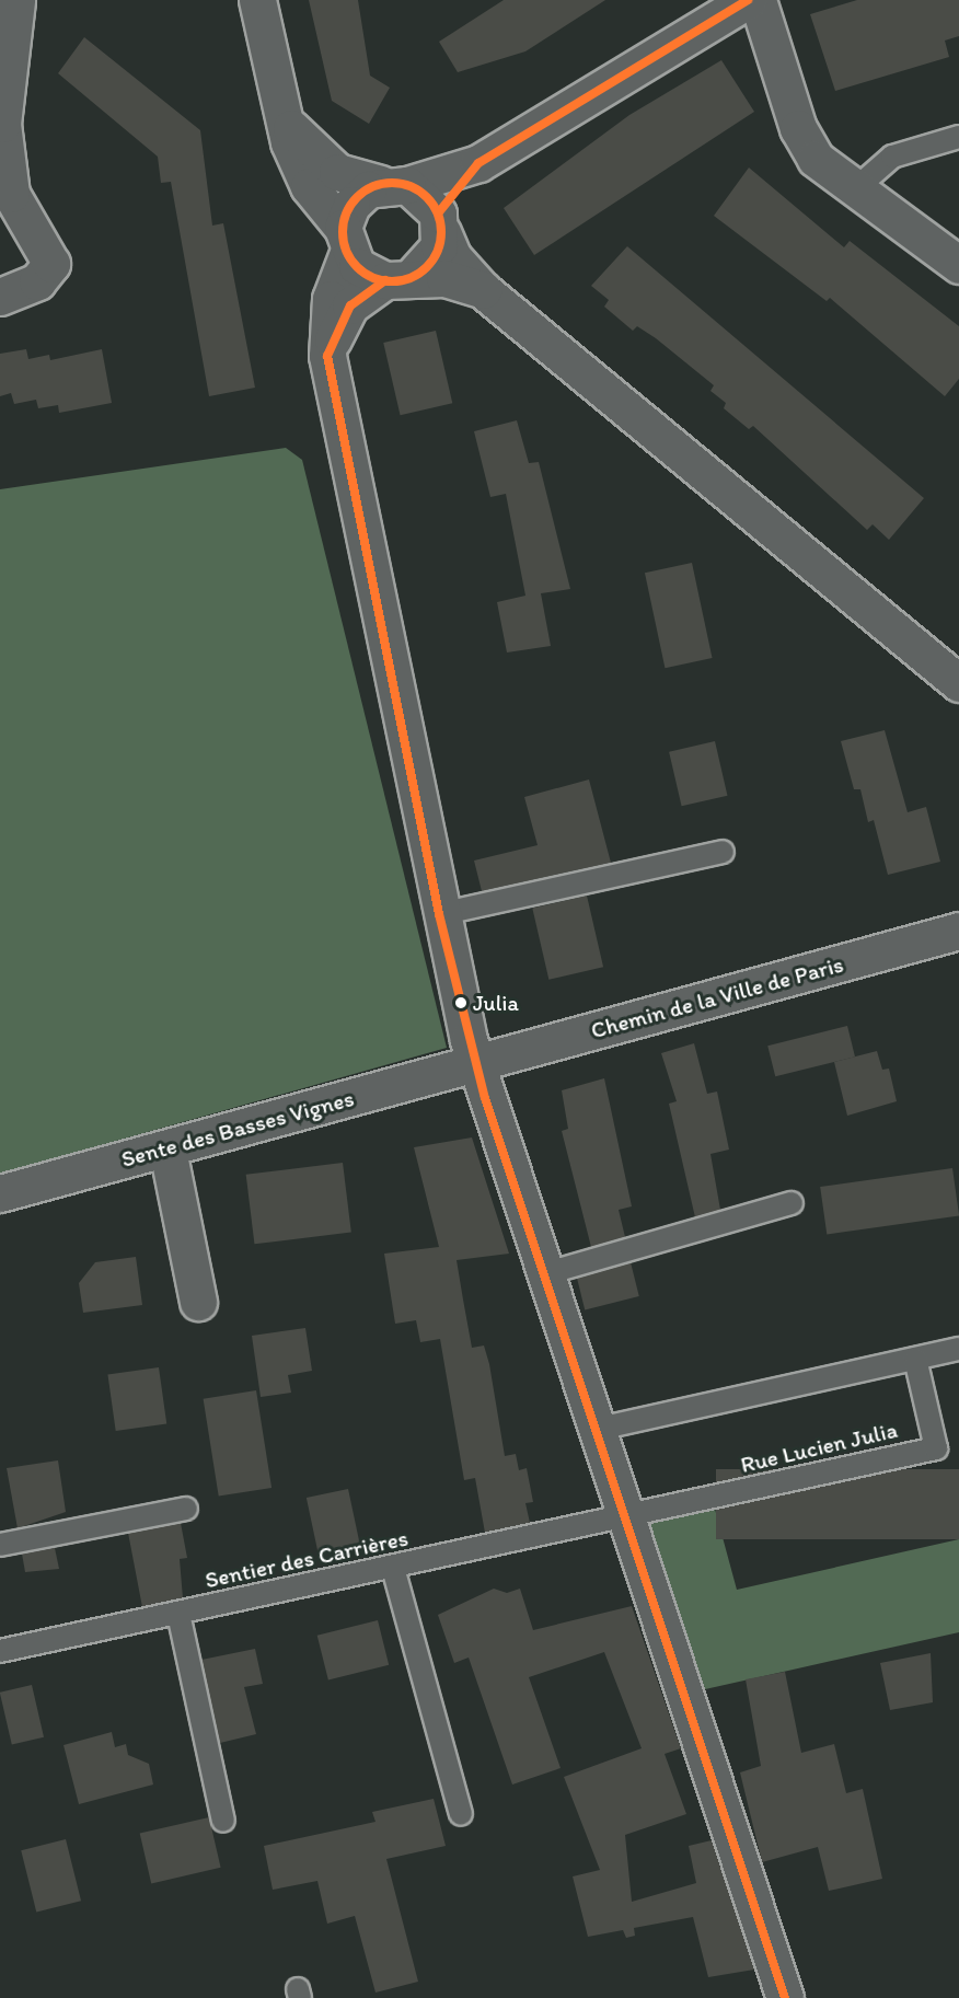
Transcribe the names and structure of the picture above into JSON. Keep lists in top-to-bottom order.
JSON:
{
  "streets": {
    "street": ["Chemin de la Ville de Paris", "Sente des Basses Vignes"],
    "lane": ["Rue Lucien Julia", "Sentier des Carrières"]
  },
  "crossings": [
    ["Chemin de la Ville de Paris", "Sente des Basses Vignes"],
    ["Rue Lucien Julia", "Sentier des Carrières"]
  ],
  "places": ["Julia"]
}
